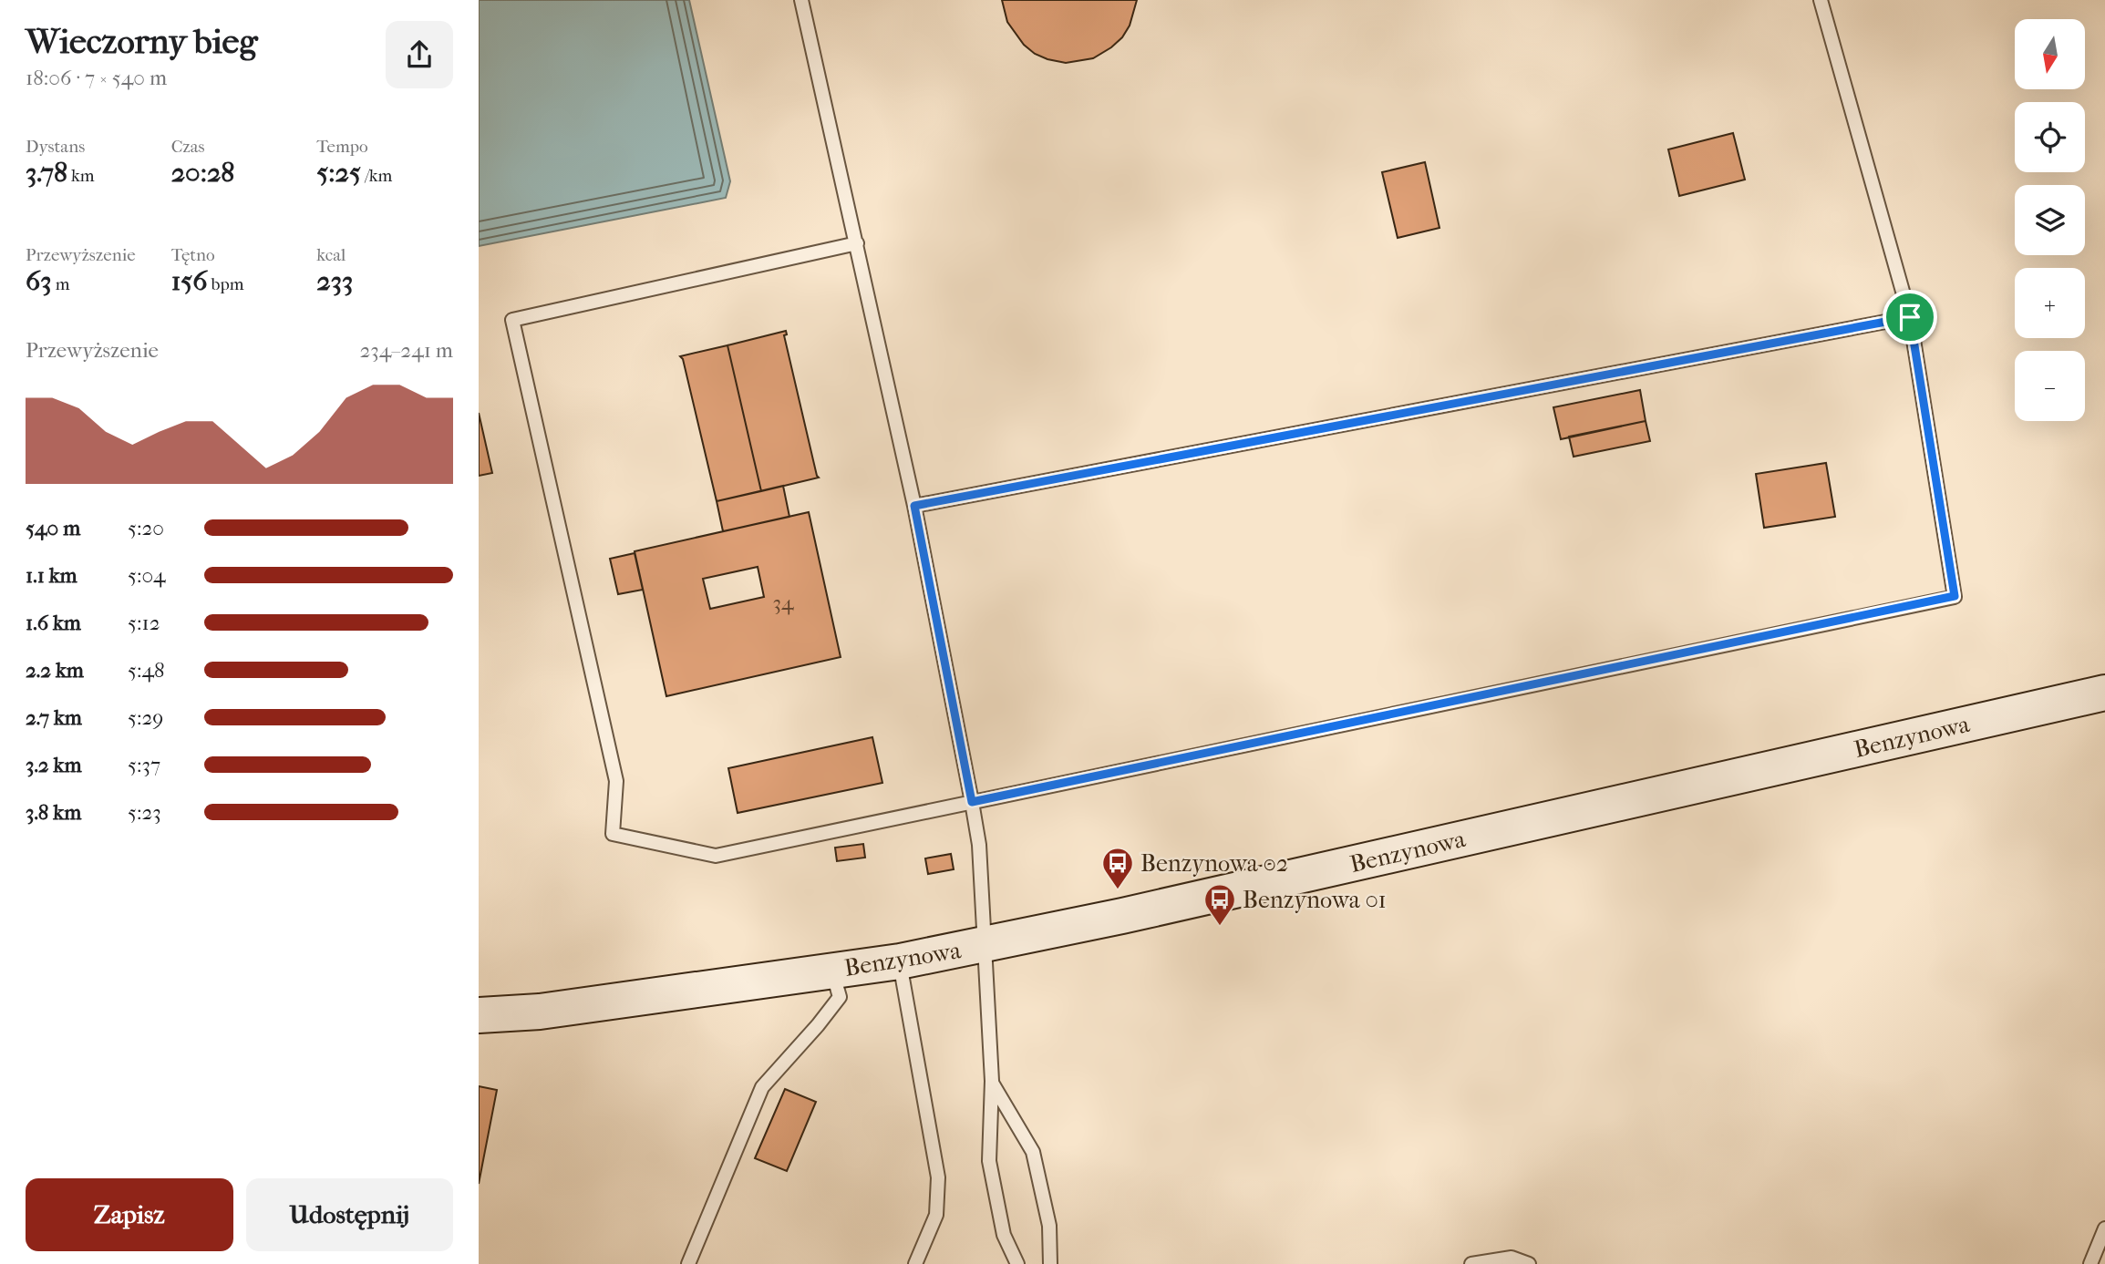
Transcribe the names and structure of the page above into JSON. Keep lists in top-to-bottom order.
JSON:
{
  "streets": {
    "street": ["Benzynowa"]
  },
  "places": {
    "bus stop": ["Benzynowa 02", "Benzynowa 01"]
  },
  "house_numbers": ["34"],
  "north": "bottom",
  "page": {
    "heading": ["Wieczorny bieg", "18:06 · 7 × 540 m"],
    "map_buttons": ["+", "−"],
    "stats": [
      ["Dystans", "3.78 km"],
      ["Czas", "20:28"],
      ["Tempo", "5:25 /km"],
      ["Przewyższenie", "63 m"],
      ["Tętno", "156 bpm"],
      ["kcal", "233"]
    ],
    "chart": ["Przewyższenie", "234–241 m"],
    "list": [
      {
        "name": "540 m",
        "note": "5:20"
      },
      {
        "name": "1.1 km",
        "note": "5:04"
      },
      {
        "name": "1.6 km",
        "note": "5:12"
      },
      {
        "name": "2.2 km",
        "note": "5:48"
      },
      {
        "name": "2.7 km",
        "note": "5:29"
      },
      {
        "name": "3.2 km",
        "note": "5:37"
      },
      {
        "name": "3.8 km",
        "note": "5:23"
      }
    ],
    "buttons": ["Zapisz", "Udostępnij"]
  }
}
